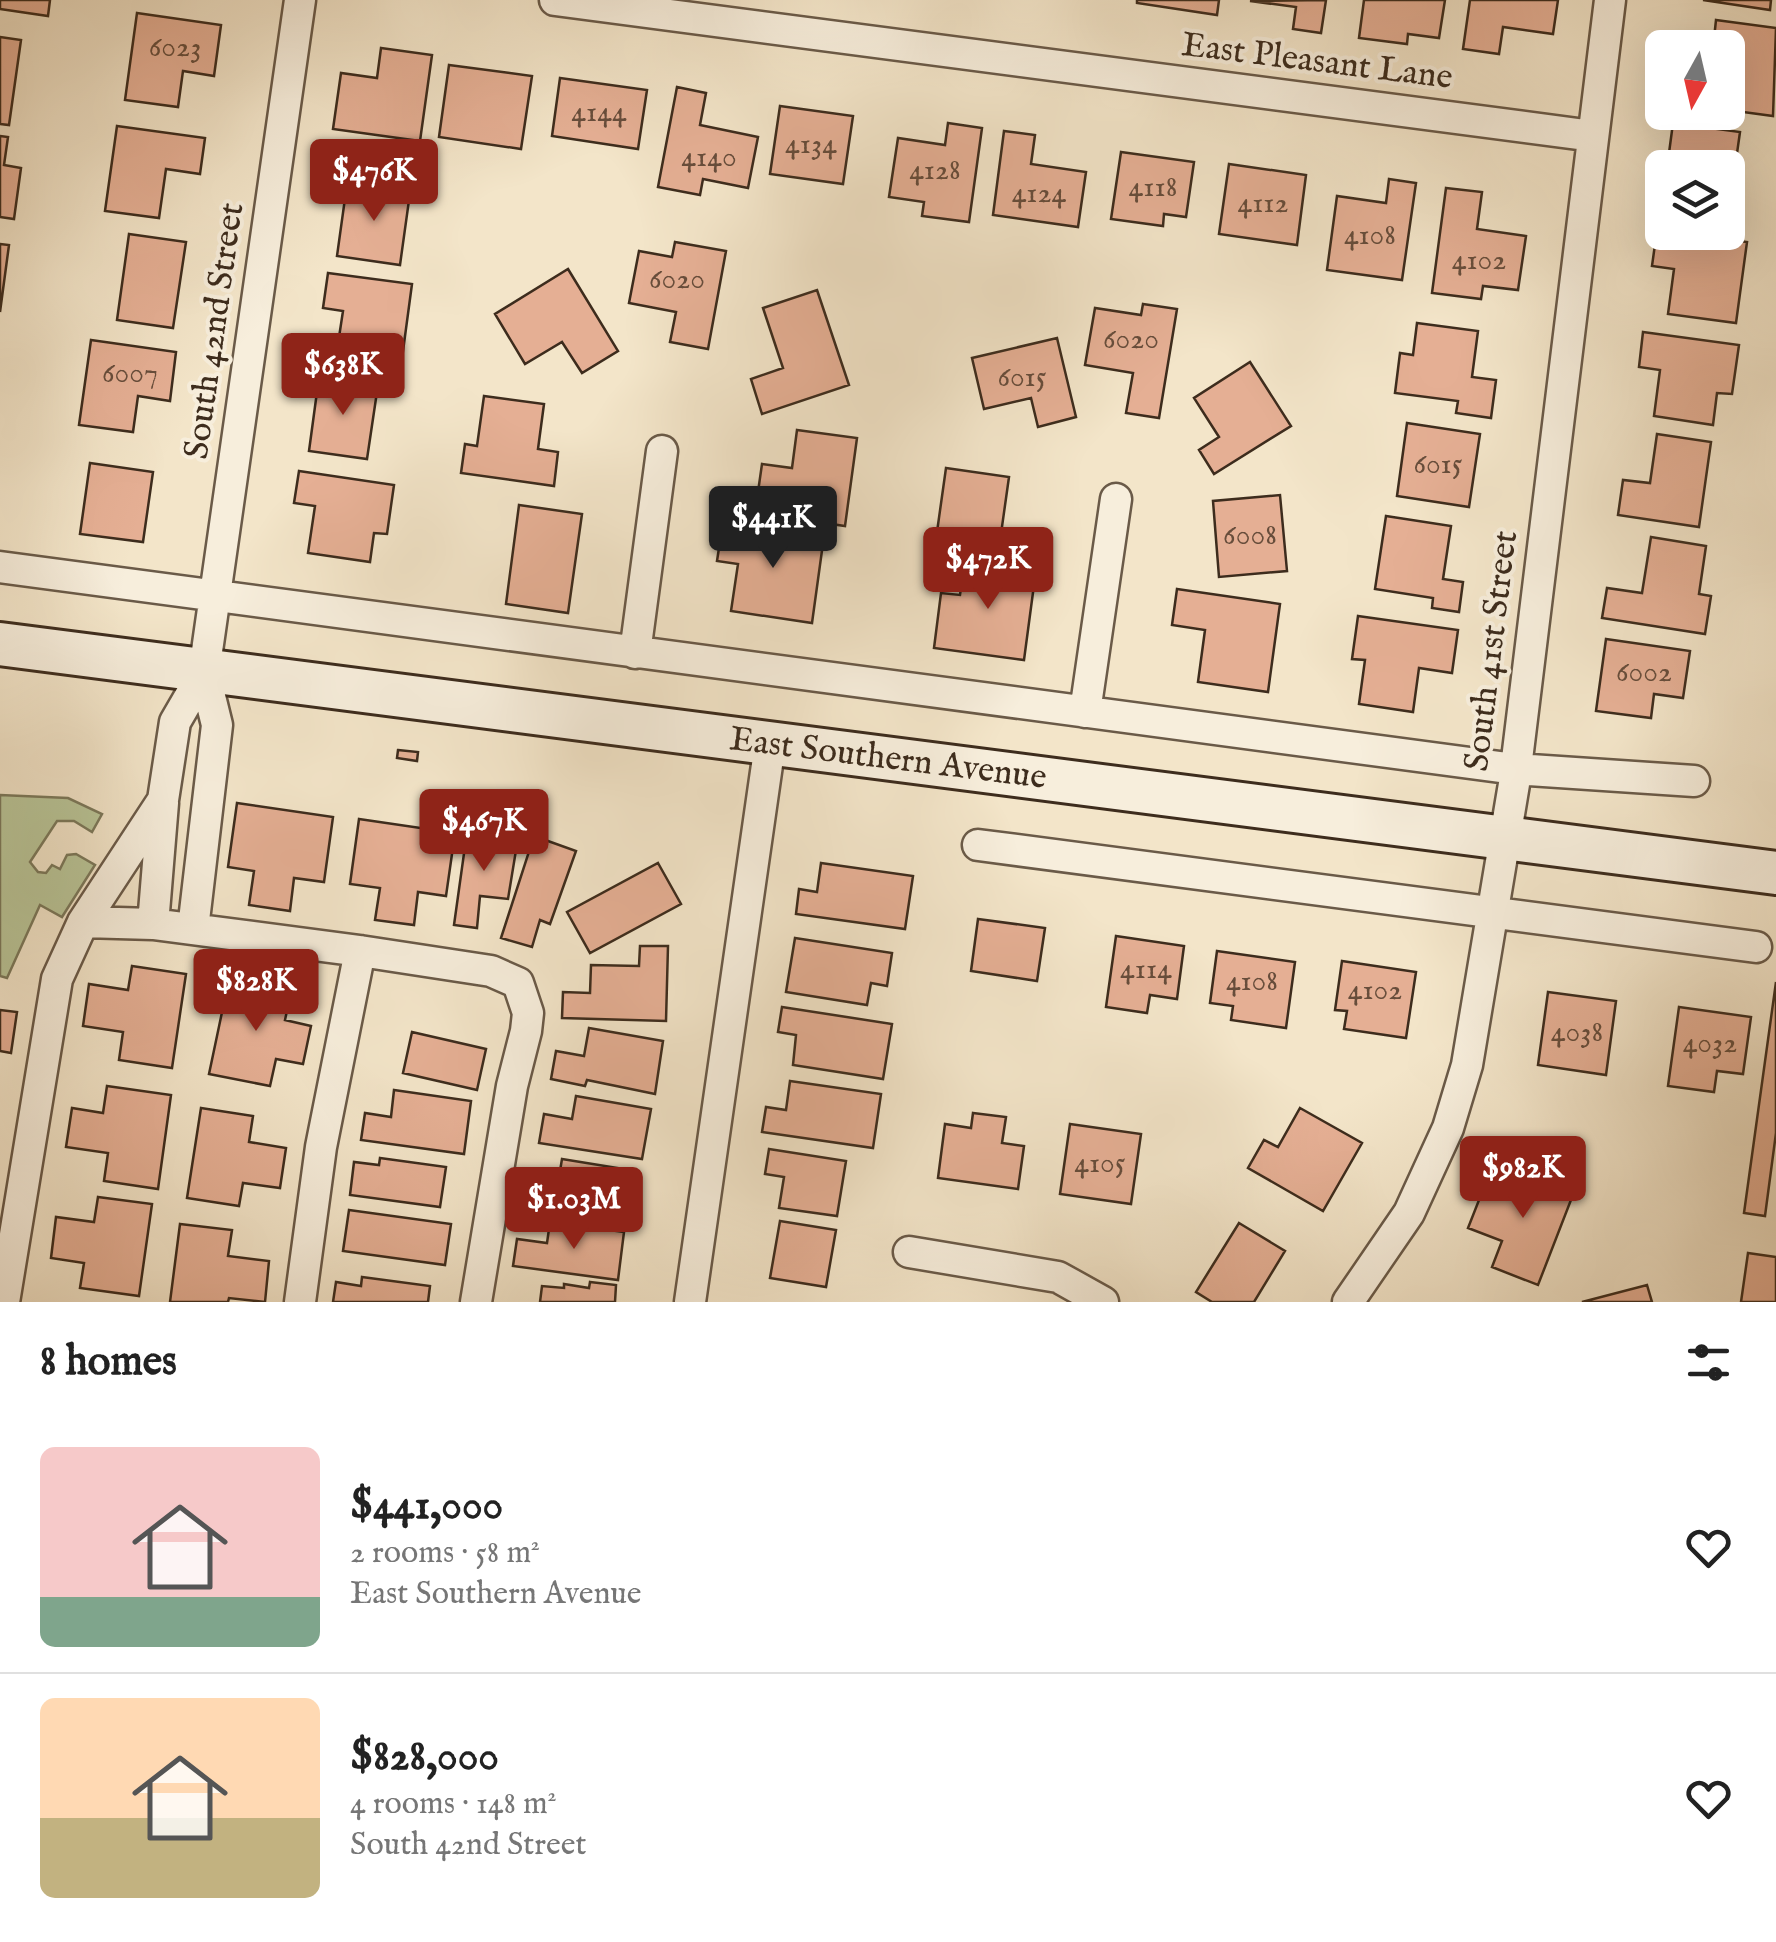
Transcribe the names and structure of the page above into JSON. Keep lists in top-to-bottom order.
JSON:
{
  "streets": {
    "main road": ["East Southern Avenue"],
    "street": ["East Pleasant Lane", "South 42nd Street", "South 41st Street"]
  },
  "crossings": [
    ["East Pleasant Lane", "South 41st Street"],
    ["South 42nd Street", "East Southern Avenue"],
    ["South 41st Street", "East Southern Avenue"]
  ],
  "house_numbers": [
    "6023",
    "4144",
    "4134",
    "4140",
    "4128",
    "4118",
    "4124",
    "4112",
    "4108",
    "4102",
    "6020",
    "6020",
    "6007",
    "6015",
    "6015",
    "6008",
    "6002",
    "4114",
    "4108",
    "4102",
    "4038",
    "4032",
    "4105"
  ],
  "north": "bottom",
  "page": {
    "price": [
      "$476K",
      "$638K",
      "$441K",
      "$472K",
      "$467K",
      "$828K",
      "$982K",
      "$1.03M"
    ],
    "heading": "8 homes",
    "list": [
      {
        "name": "$441,000",
        "note": "2 rooms · 58 m² · East Southern Avenue"
      },
      {
        "name": "$828,000",
        "note": "4 rooms · 148 m² · South 42nd Street"
      }
    ]
  }
}
